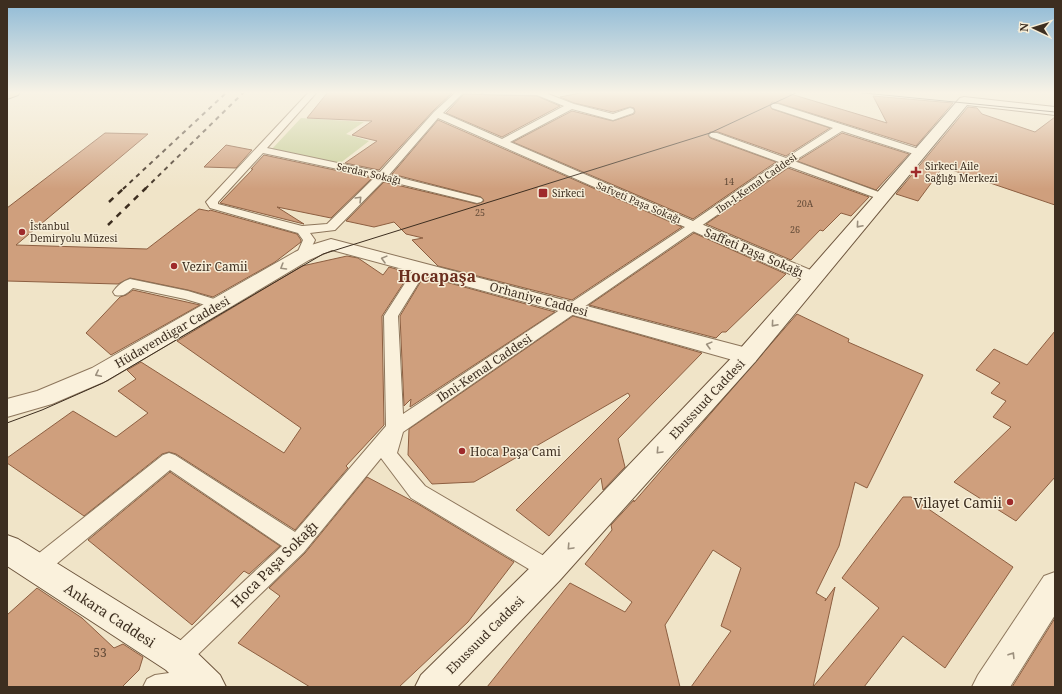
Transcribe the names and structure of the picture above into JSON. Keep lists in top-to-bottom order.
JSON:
{
  "streets": {
    "main road": [
      "Orhaniye Caddesi",
      "Hüdavendigar Caddesi",
      "Ebussuud Caddesi",
      "Ankara Caddesi"
    ],
    "street": [
      "Serdar Sokağı",
      "Ibn-I-Kemal Caddesi",
      "Safveti Paşa Sokağı",
      "Saffeti Paşa Sokağı",
      "Ibni-Kemal Caddesi",
      "Hoca Paşa Sokağı"
    ]
  },
  "crossings": [
    ["Serdar Sokağı", "Orhaniye Caddesi"],
    ["Ibn-I-Kemal Caddesi", "Safveti Paşa Sokağı"],
    ["Ibn-I-Kemal Caddesi", "Saffeti Paşa Sokağı"],
    ["Ibn-I-Kemal Caddesi", "Orhaniye Caddesi"],
    ["Ibn-I-Kemal Caddesi", "Ibni-Kemal Caddesi"],
    ["Safveti Paşa Sokağı", "Saffeti Paşa Sokağı"],
    ["Saffeti Paşa Sokağı", "Ebussuud Caddesi"],
    ["Orhaniye Caddesi", "Hüdavendigar Caddesi"],
    ["Orhaniye Caddesi", "Ibni-Kemal Caddesi"],
    ["Orhaniye Caddesi", "Ebussuud Caddesi"],
    ["Ibni-Kemal Caddesi", "Hoca Paşa Sokağı"],
    ["Hoca Paşa Sokağı", "Ankara Caddesi"]
  ],
  "one_way": ["Orhaniye Caddesi", "Hüdavendigar Caddesi", "Ebussuud Caddesi"],
  "districts": ["Hocapaşa"],
  "places": {
    "health": ["Sirkeci Aile Sağlığı Merkezi"],
    "transit": ["Sirkeci"],
    "other": [
      "İstanbul Demiryolu Müzesi",
      "Vezir Camii",
      "Hoca Paşa Cami",
      "Vilayet Camii"
    ]
  },
  "house_numbers": [
    "14",
    "20A",
    "25",
    "26",
    "53"
  ],
  "north": "left"
}
